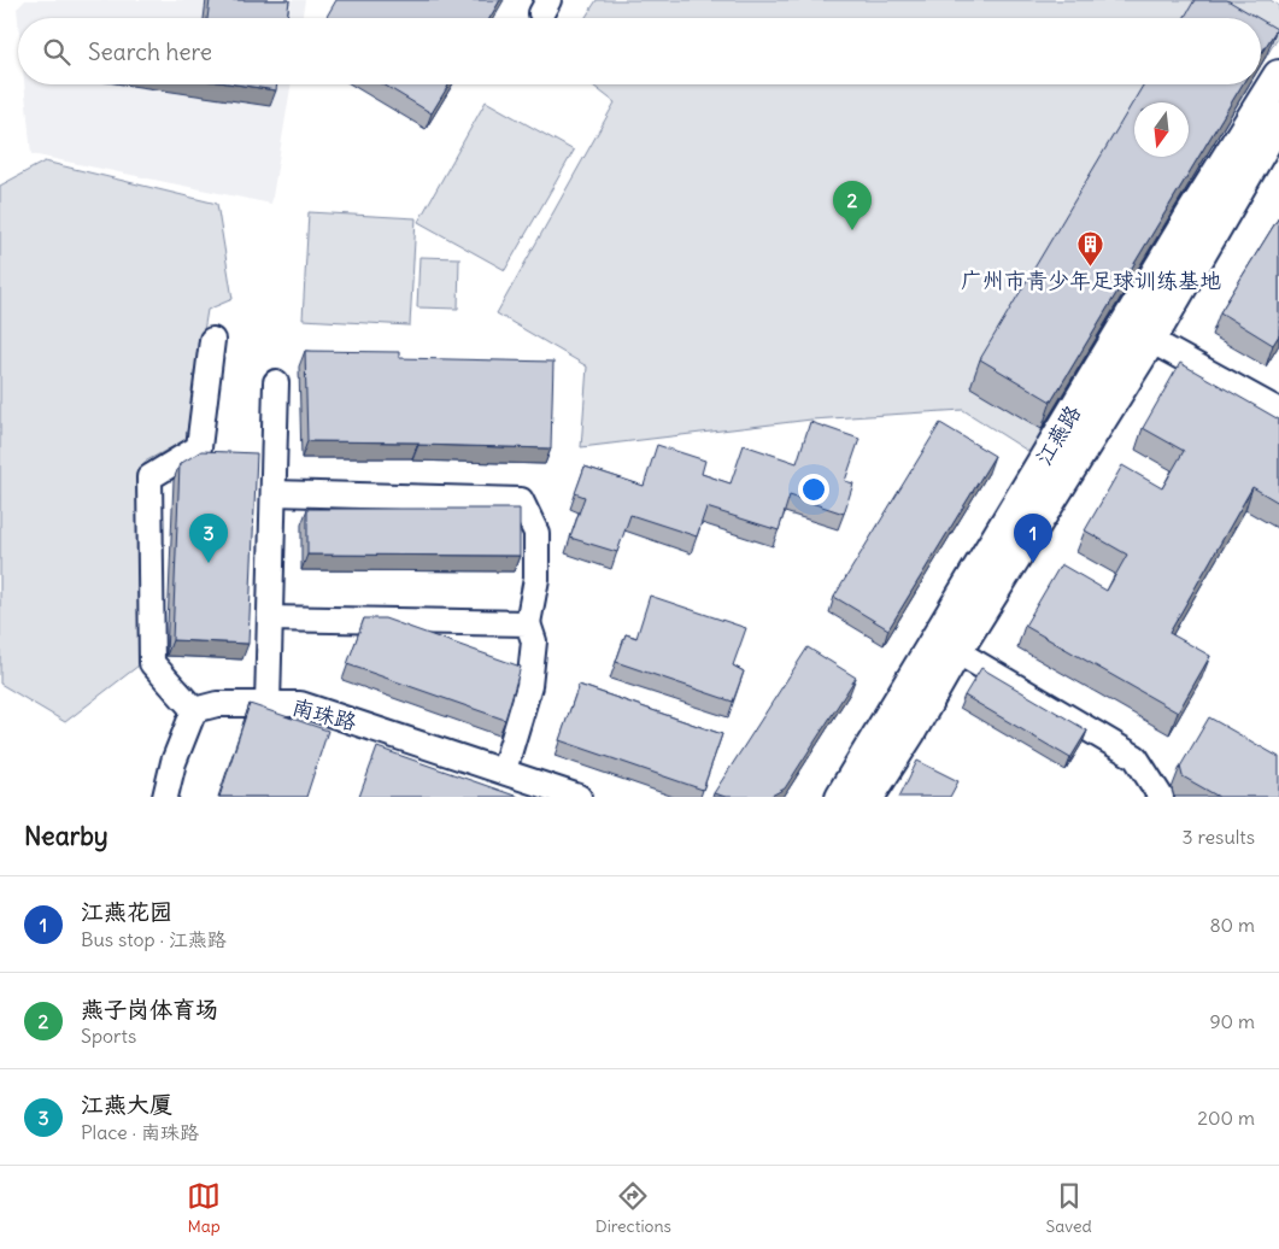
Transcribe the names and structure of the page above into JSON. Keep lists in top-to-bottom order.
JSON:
{
  "streets": {
    "main road": ["江燕路"],
    "street": ["南珠路"]
  },
  "places": {
    "building": ["广州市青少年足球训练基地"]
  },
  "north": "bottom",
  "page": {
    "search": "Search here",
    "pins": ["2", "1", "3"],
    "heading": ["Nearby", "3 results"],
    "list": [
      {
        "mark": "1",
        "name": "江燕花园",
        "note": "Bus stop · 江燕路",
        "value": "80 m"
      },
      {
        "mark": "2",
        "name": "燕子岗体育场",
        "note": "Sports",
        "value": "90 m"
      },
      {
        "mark": "3",
        "name": "江燕大厦",
        "note": "Place · 南珠路",
        "value": "200 m"
      }
    ],
    "nav": ["Map", "Directions", "Saved"]
  }
}
